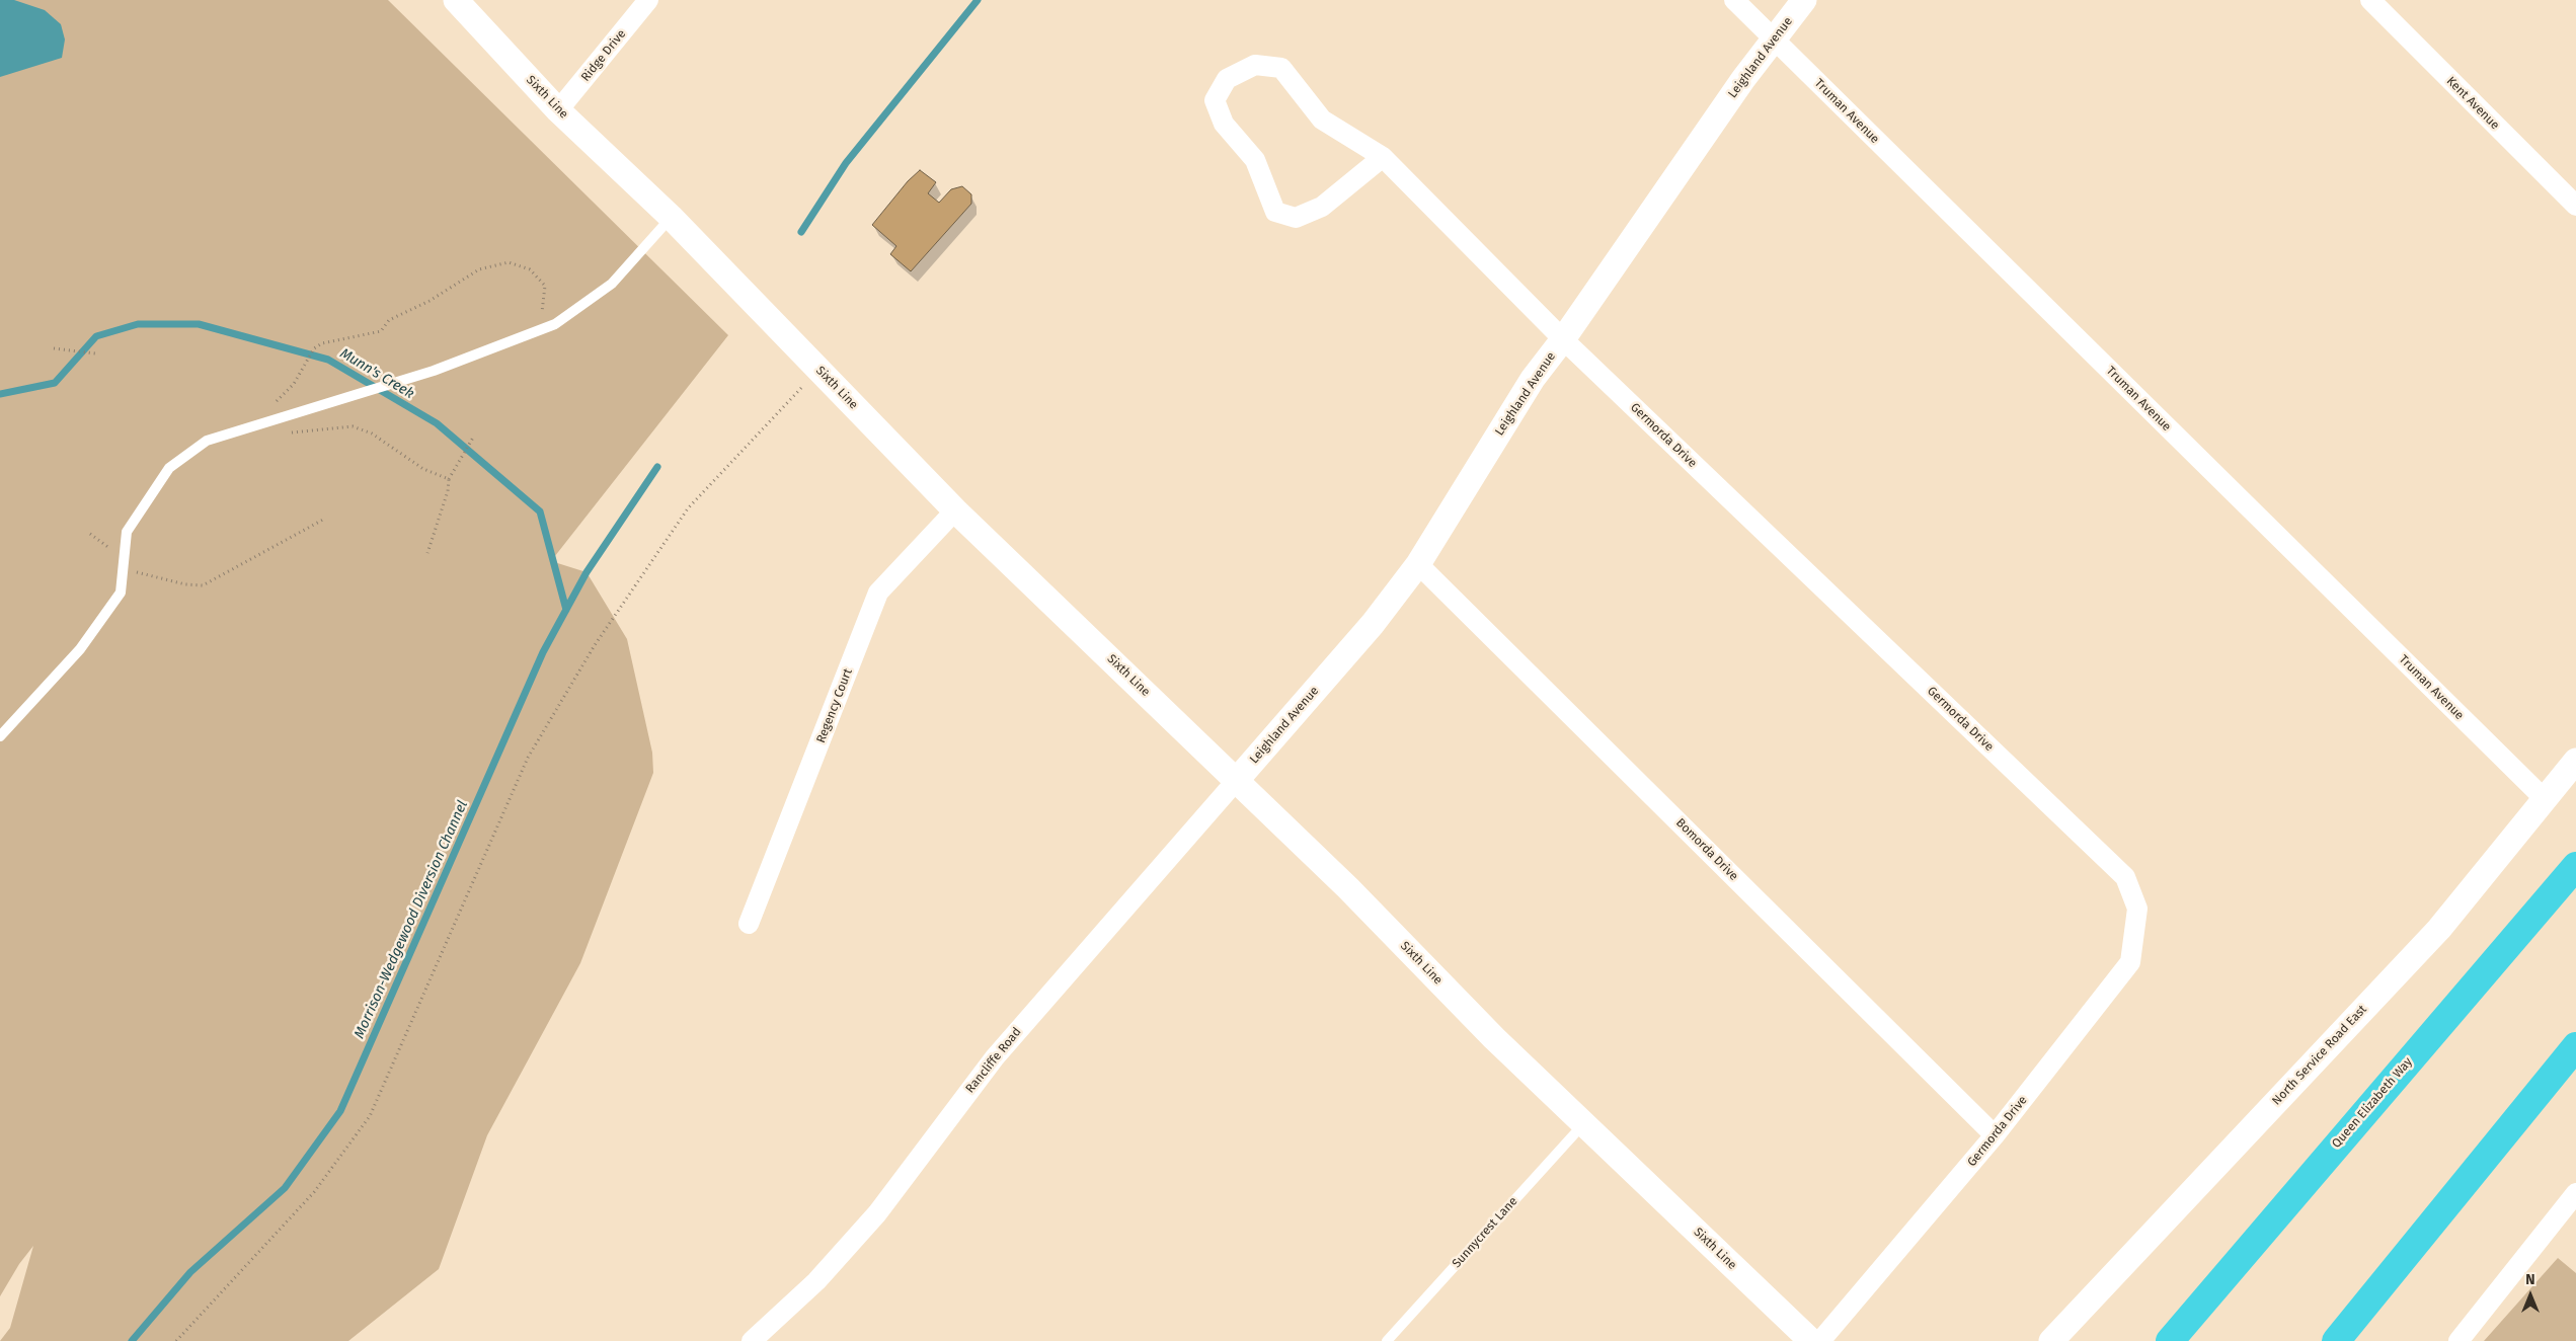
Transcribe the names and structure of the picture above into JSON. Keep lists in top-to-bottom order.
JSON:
{
  "streets": {
    "highway": ["Queen Elizabeth Way"],
    "street": [
      "Ridge Drive",
      "Leighland Avenue",
      "Sixth Line",
      "Kent Avenue",
      "Truman Avenue",
      "Germorda Drive",
      "Regency Court",
      "Bomorda Drive",
      "North Service Road East",
      "Rancliffe Road"
    ],
    "lane": ["Sunnycrest Lane"]
  },
  "crossings": [
    ["Ridge Drive", "Sixth Line"],
    ["Leighland Avenue", "Sixth Line"],
    ["Leighland Avenue", "Truman Avenue"],
    ["Leighland Avenue", "Germorda Drive"],
    ["Leighland Avenue", "Bomorda Drive"],
    ["Leighland Avenue", "Rancliffe Road"],
    ["Sixth Line", "Regency Court"],
    ["Sixth Line", "Rancliffe Road"],
    ["Sixth Line", "Sunnycrest Lane"],
    ["Truman Avenue", "North Service Road East"],
    ["Germorda Drive", "Bomorda Drive"]
  ],
  "water": ["Munn's Creek", "Morrison-Wedgewood Diversion Channel"],
  "north": "top"
}
